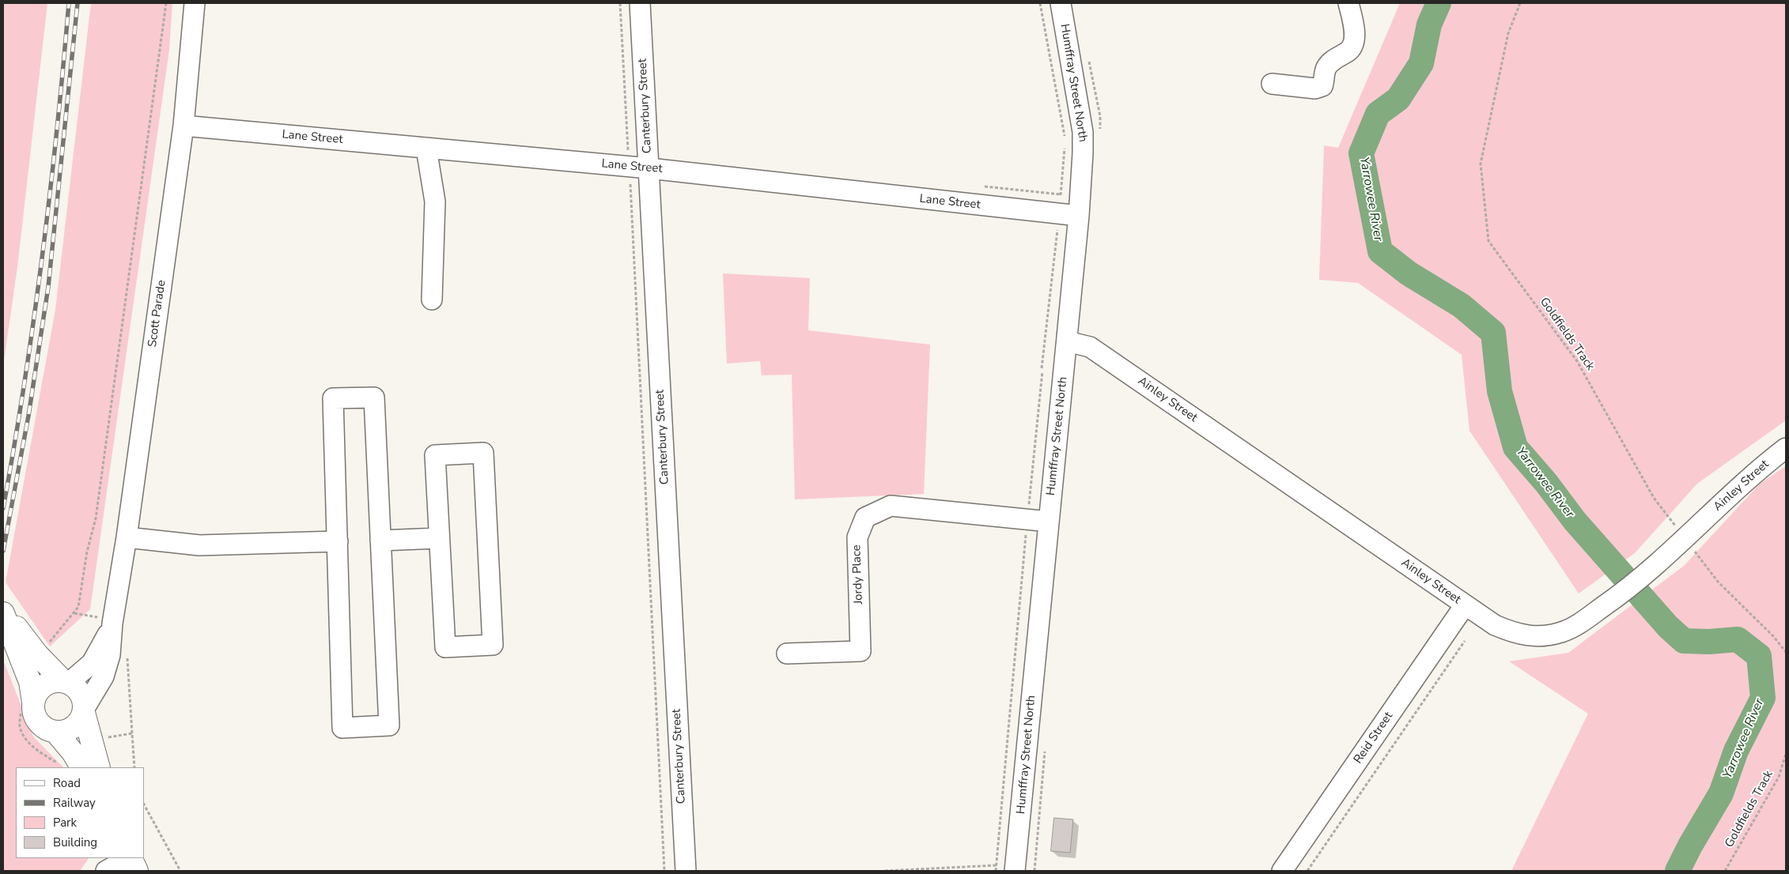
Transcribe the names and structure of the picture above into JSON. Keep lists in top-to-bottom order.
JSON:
{
  "streets": {
    "street": [
      "Humffray Street North",
      "Canterbury Street",
      "Lane Street",
      "Scott Parade",
      "Ainley Street",
      "Jordy Place",
      "Reid Street"
    ],
    "path": ["Goldfields Track"]
  },
  "crossings": [
    ["Humffray Street North", "Lane Street"],
    ["Humffray Street North", "Ainley Street"],
    ["Humffray Street North", "Jordy Place"],
    ["Canterbury Street", "Lane Street"],
    ["Lane Street", "Scott Parade"],
    ["Goldfields Track", "Ainley Street"],
    ["Ainley Street", "Reid Street"]
  ],
  "water": ["Yarrowee River"],
  "legend": [
    "Road",
    "Railway",
    "Park",
    "Building"
  ]
}
